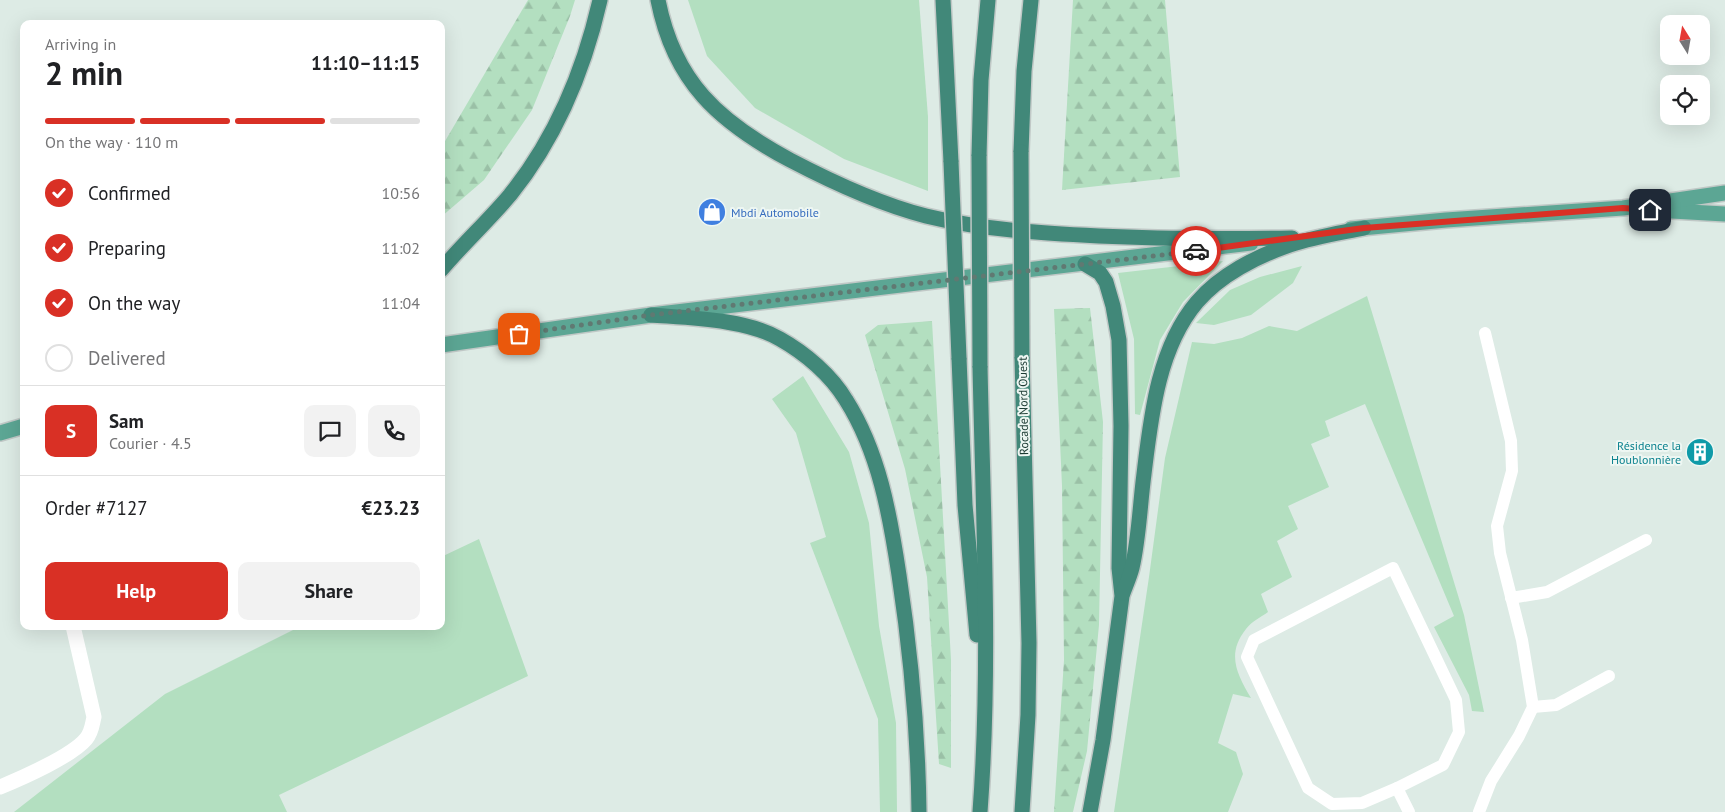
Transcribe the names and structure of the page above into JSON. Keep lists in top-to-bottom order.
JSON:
{
  "streets": {
    "highway": ["Rocade Nord Ouest"]
  },
  "places": {
    "shop": ["Mbdi Automobile"],
    "building": ["Résidence la Houblonnière"]
  },
  "north": "top",
  "page": {
    "heading": ["2 min", "Arriving in", "11:10–11:15"],
    "panel": [
      "Sam",
      "Courier · 4.5",
      "Order #7127",
      "€23.23"
    ],
    "bar": "On the way · 110 m",
    "list": [
      ["Confirmed", "10:56"],
      ["Preparing", "11:02"],
      ["On the way", "11:04"],
      "Delivered"
    ],
    "round": "S",
    "buttons": ["Help", "Share"]
  }
}
